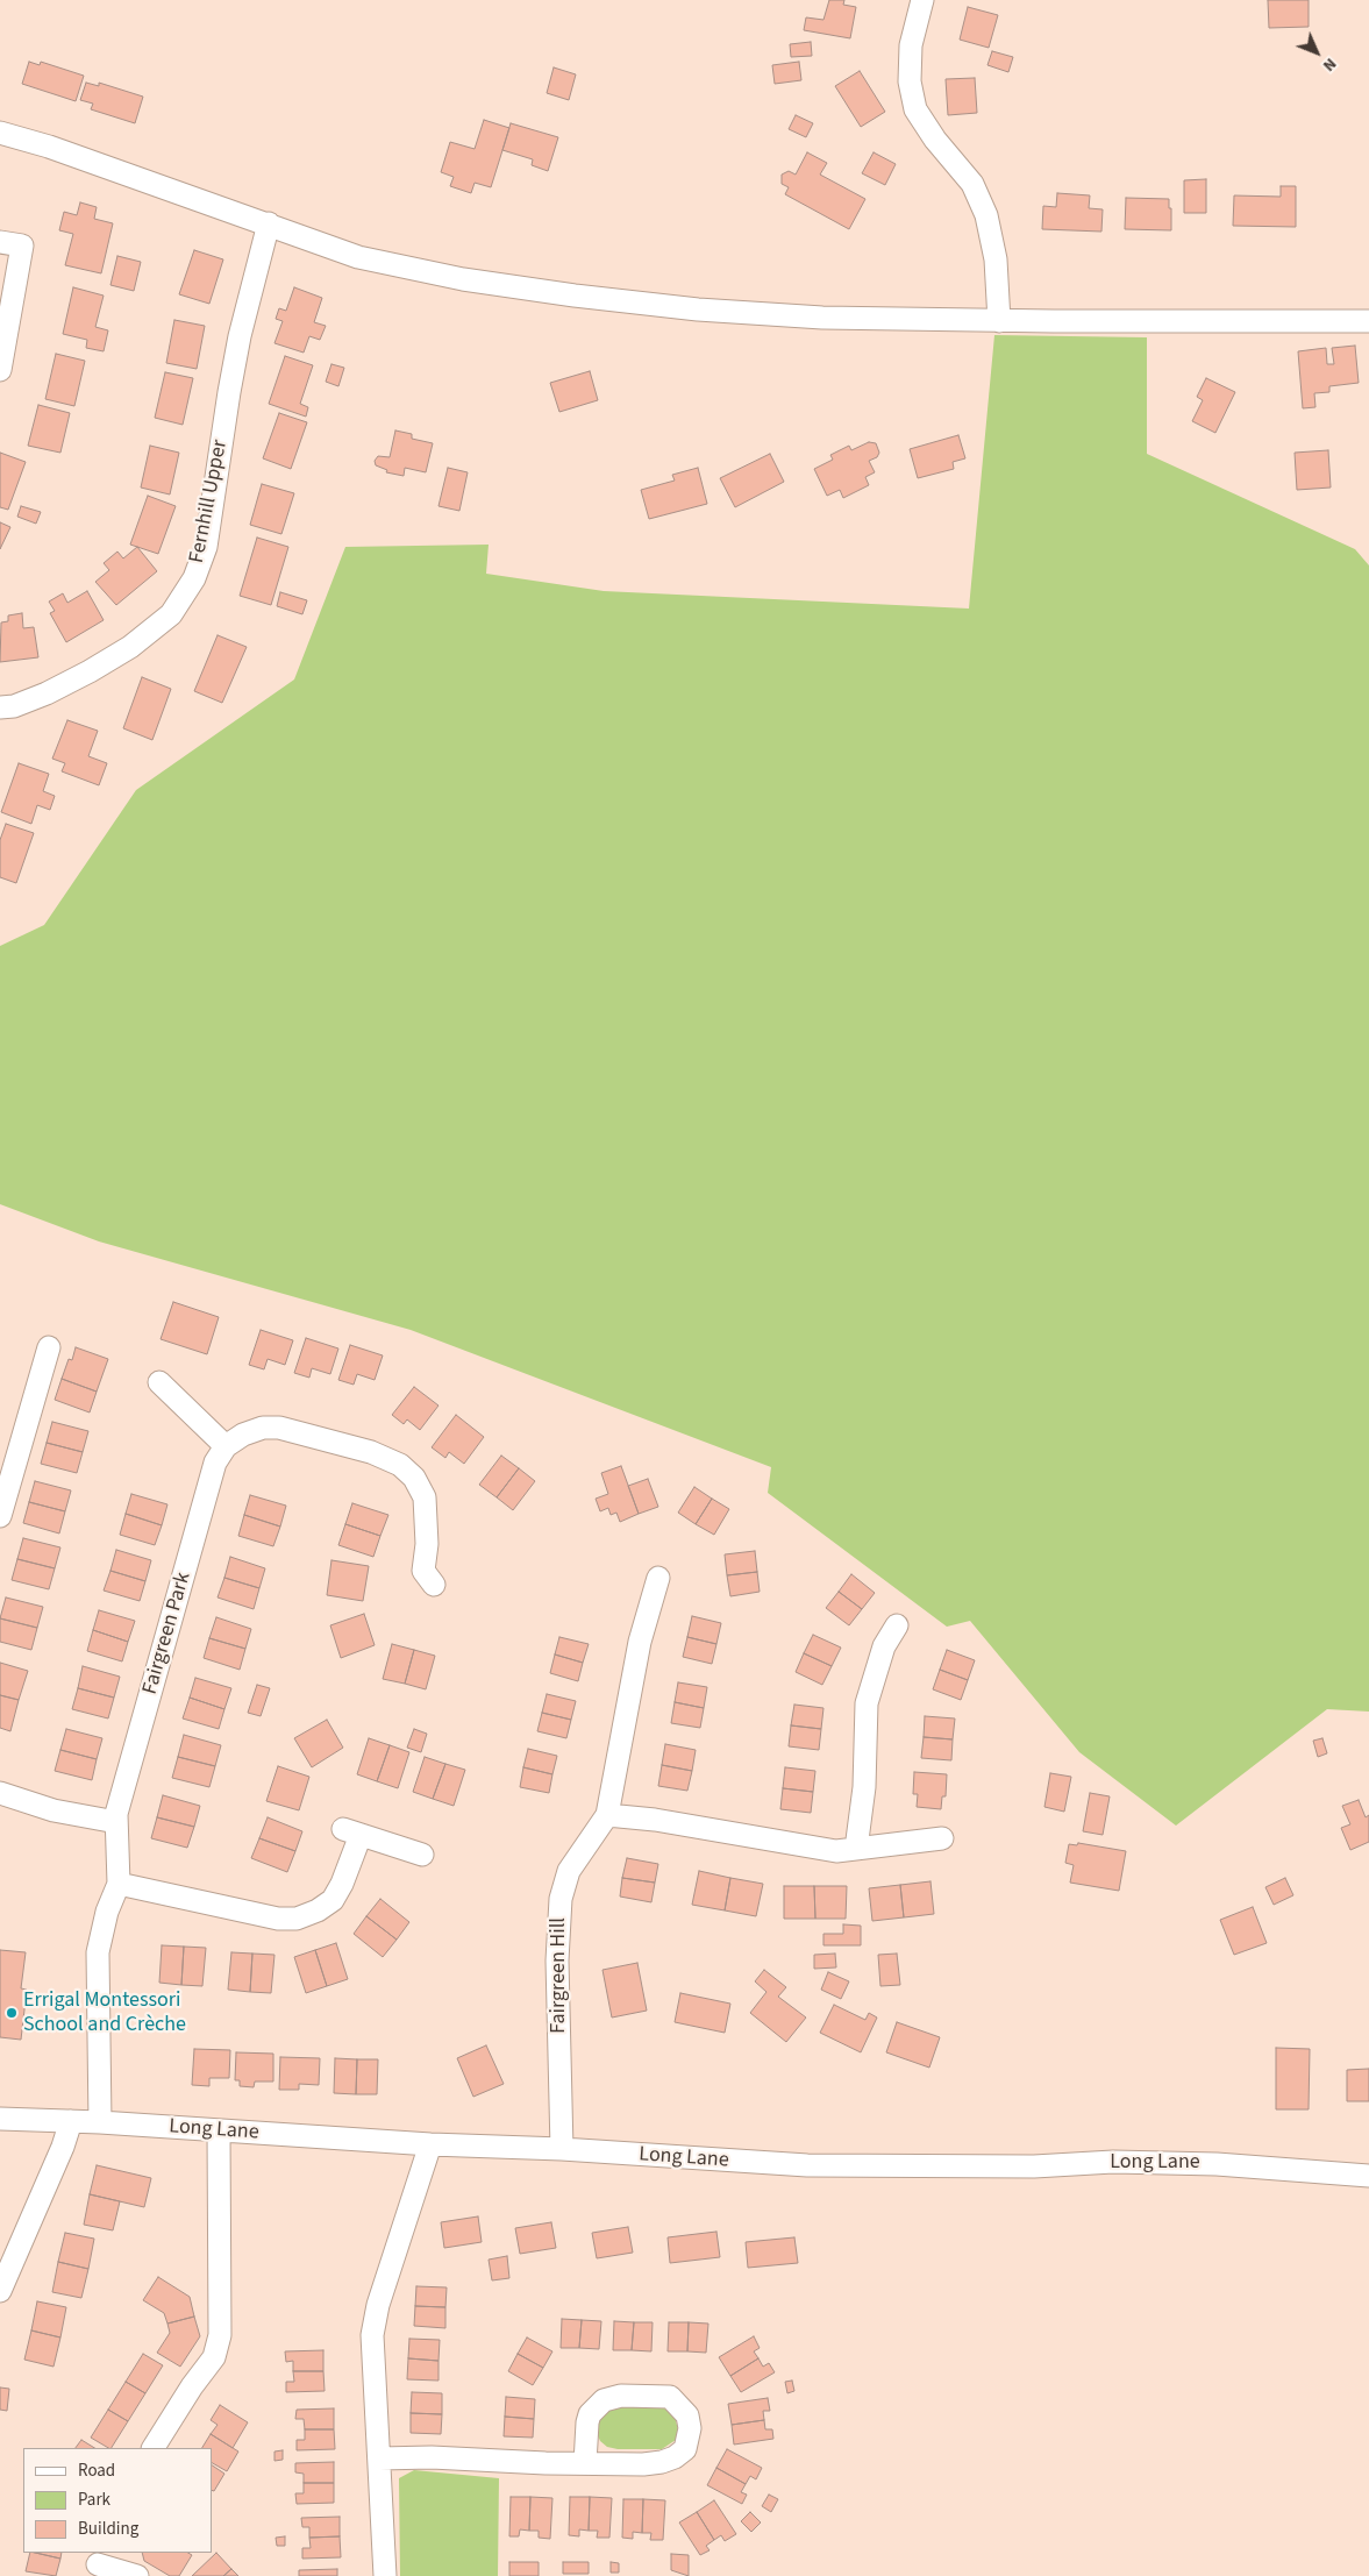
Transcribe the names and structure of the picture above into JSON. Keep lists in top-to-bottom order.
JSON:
{
  "streets": {
    "street": [
      "Fernhill Upper",
      "Fairgreen Park",
      "Fairgreen Hill",
      "Long Lane"
    ]
  },
  "crossings": [
    ["Fairgreen Park", "Long Lane"],
    ["Fairgreen Hill", "Long Lane"]
  ],
  "places": ["Errigal Montessori School and Crèche"],
  "legend": ["Road", "Park", "Building"],
  "north": "bottom right"
}
